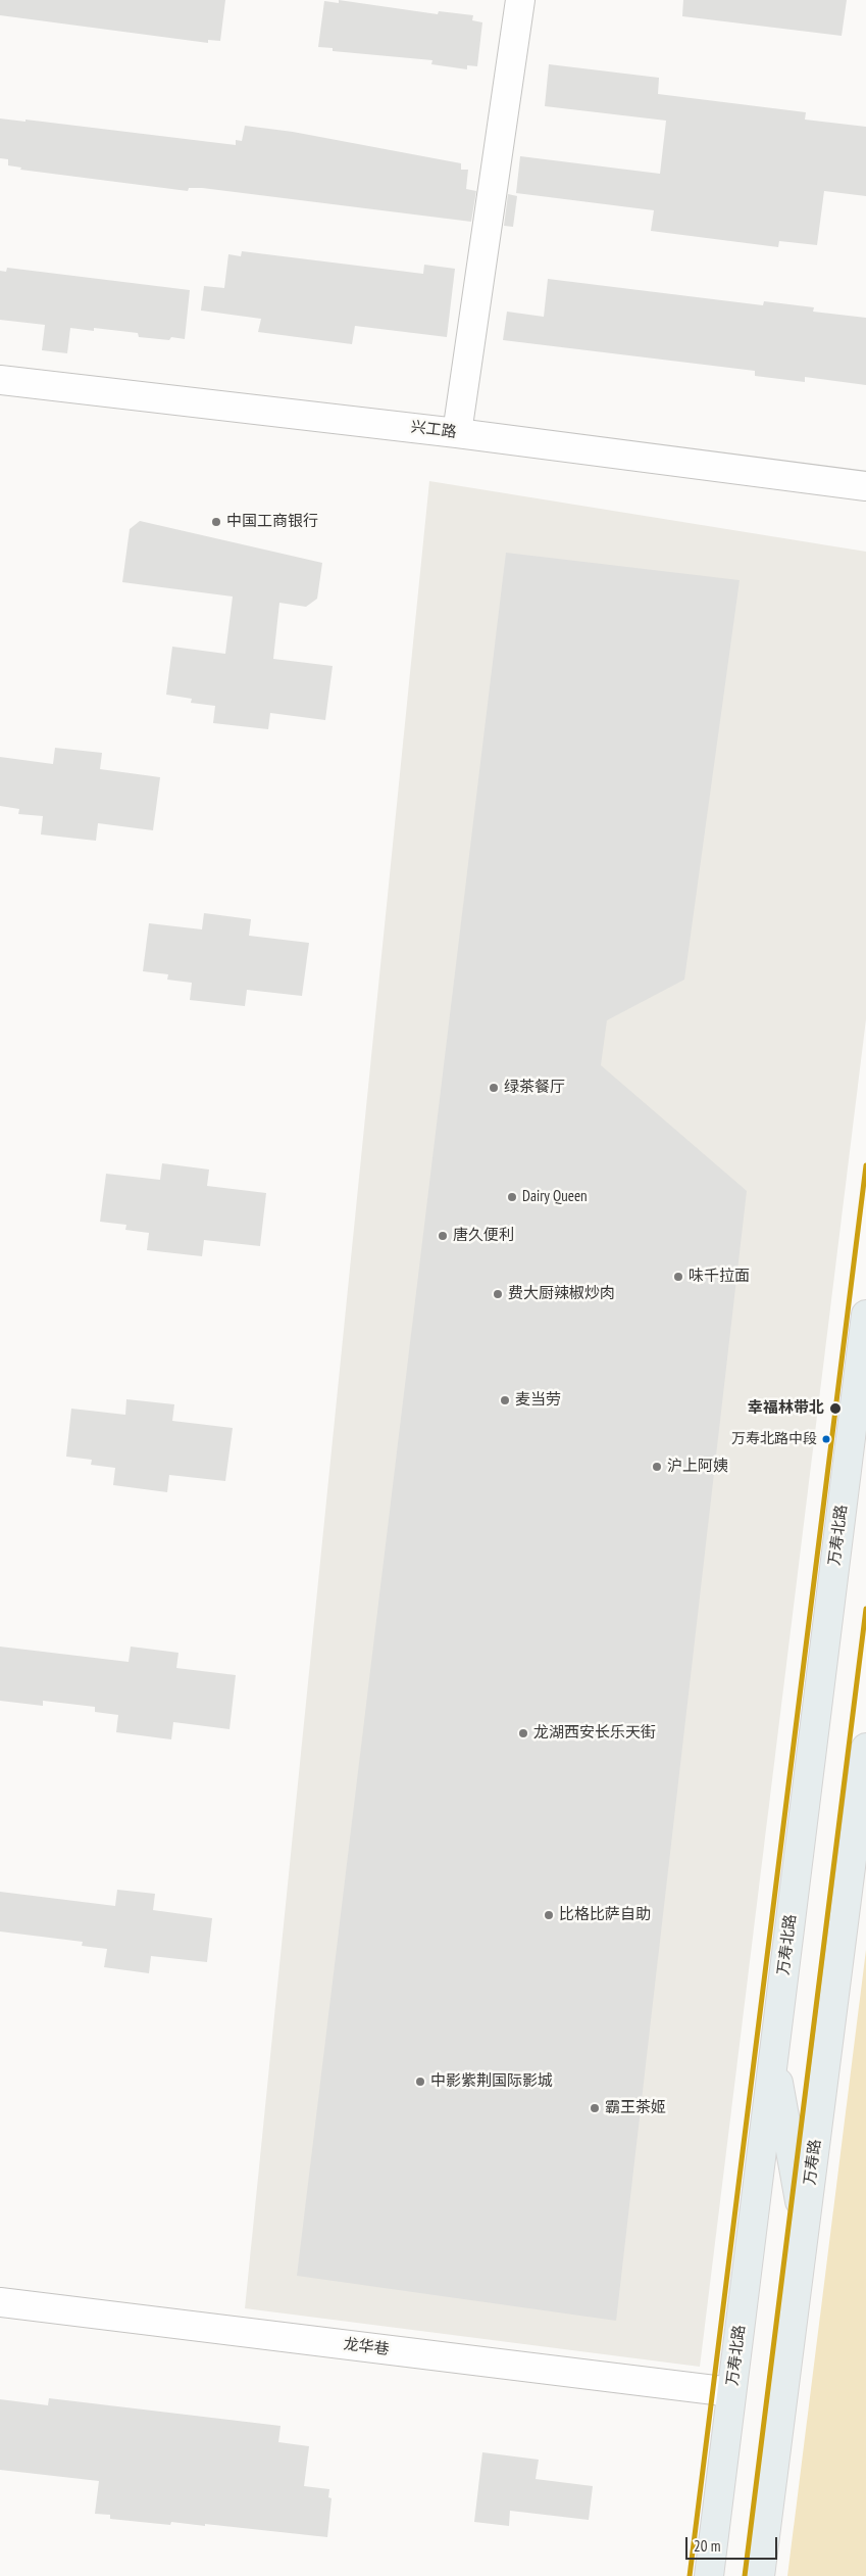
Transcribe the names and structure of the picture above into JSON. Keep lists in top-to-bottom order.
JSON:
{
  "streets": {
    "main road": ["万寿北路", "万寿路"],
    "street": ["兴工路", "龙华巷"]
  },
  "crossings": [
    ["万寿北路", "龙华巷"]
  ],
  "places": [
    "中国工商银行",
    "绿茶餐厅",
    "Dairy Queen",
    "唐久便利",
    "味千拉面",
    "费大厨辣椒炒肉",
    "麦当劳",
    "幸福林带北",
    "万寿北路中段",
    "沪上阿姨",
    "龙湖西安长乐天街",
    "比格比萨自助",
    "中影紫荆国际影城",
    "霸王茶姬"
  ],
  "scale_bar": "20 m"
}
